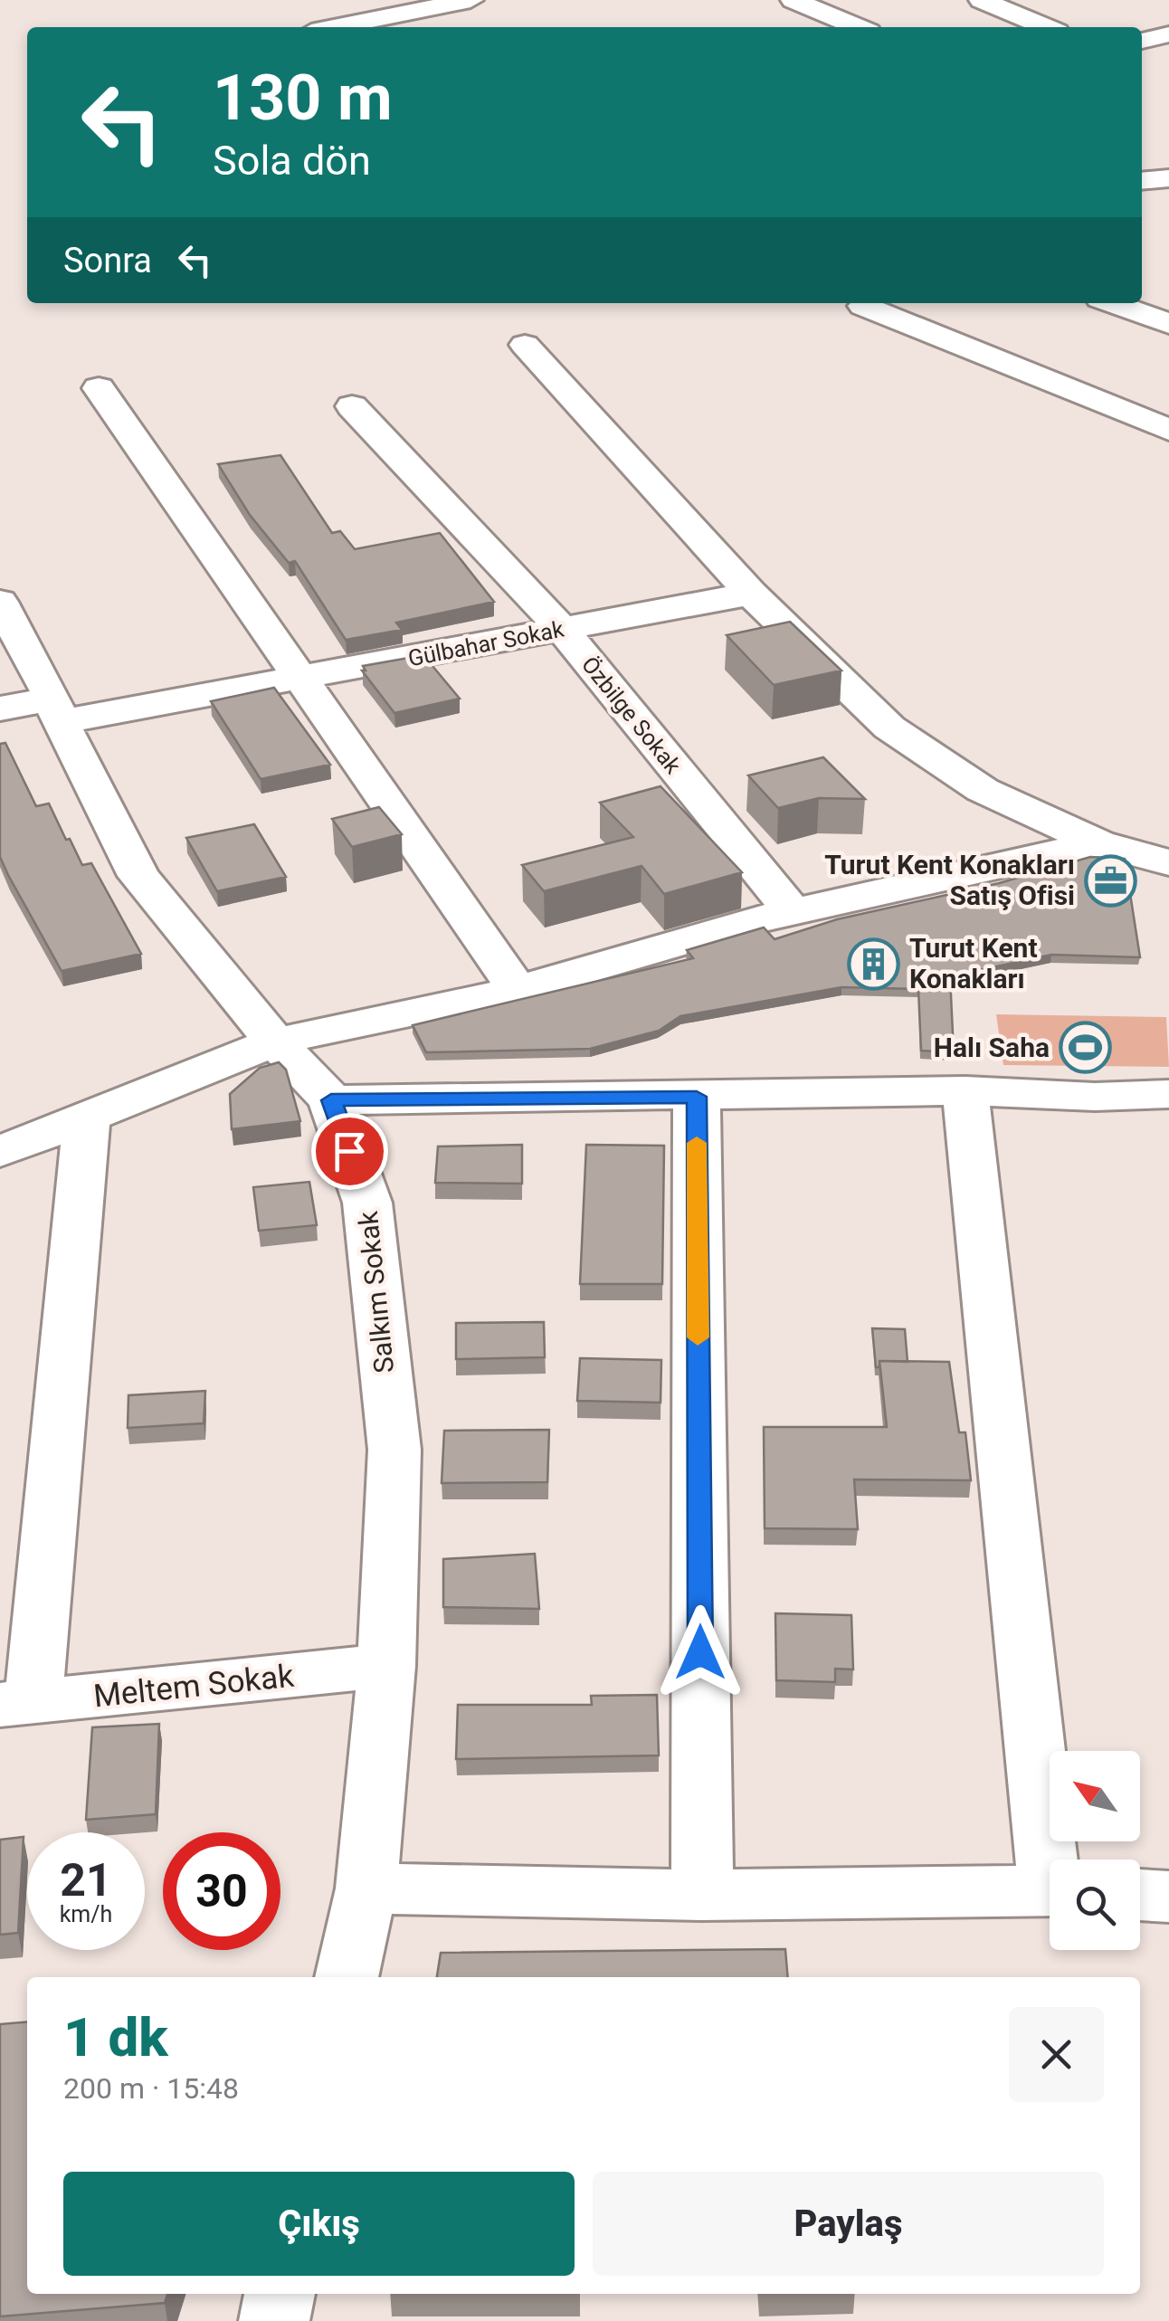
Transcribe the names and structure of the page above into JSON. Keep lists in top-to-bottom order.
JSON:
{
  "streets": {
    "street": [
      "Gülbahar Sokak",
      "Özbilge Sokak",
      "Salkım Sokak",
      "Meltem Sokak"
    ]
  },
  "crossings": [
    ["Gülbahar Sokak", "Özbilge Sokak"],
    ["Gülbahar Sokak", "Salkım Sokak"],
    ["Salkım Sokak", "Meltem Sokak"]
  ],
  "places": {
    "office": ["Turut Kent Konakları Satış Ofisi"],
    "building": ["Turut Kent Konakları"],
    "sports": ["Halı Saha"]
  },
  "north": "top left",
  "page": {
    "turn": ["130 m", "Sola dön"],
    "then": "Sonra",
    "speed": "21 km/h",
    "limit": "30",
    "heading": ["1 dk", "200 m · 15:48"],
    "buttons": ["Çıkış", "Paylaş"]
  }
}
